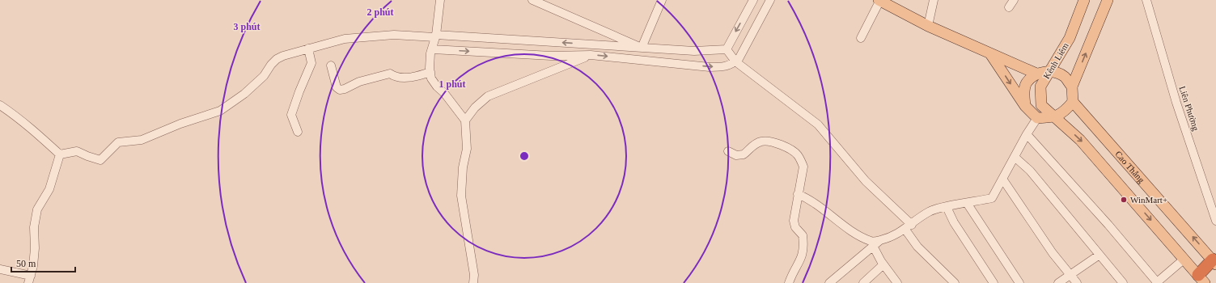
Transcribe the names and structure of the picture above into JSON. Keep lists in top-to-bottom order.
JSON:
{
  "streets": {
    "main road": ["Kênh Liêm", "Cao Thắng"],
    "street": ["Liên Phường"]
  },
  "crossings": [
    ["Kênh Liêm", "Cao Thắng"]
  ],
  "places": ["WinMart+"],
  "scale_bar": "50 m",
  "rings": ["2 phút", "3 phút", "1 phút"]
}
